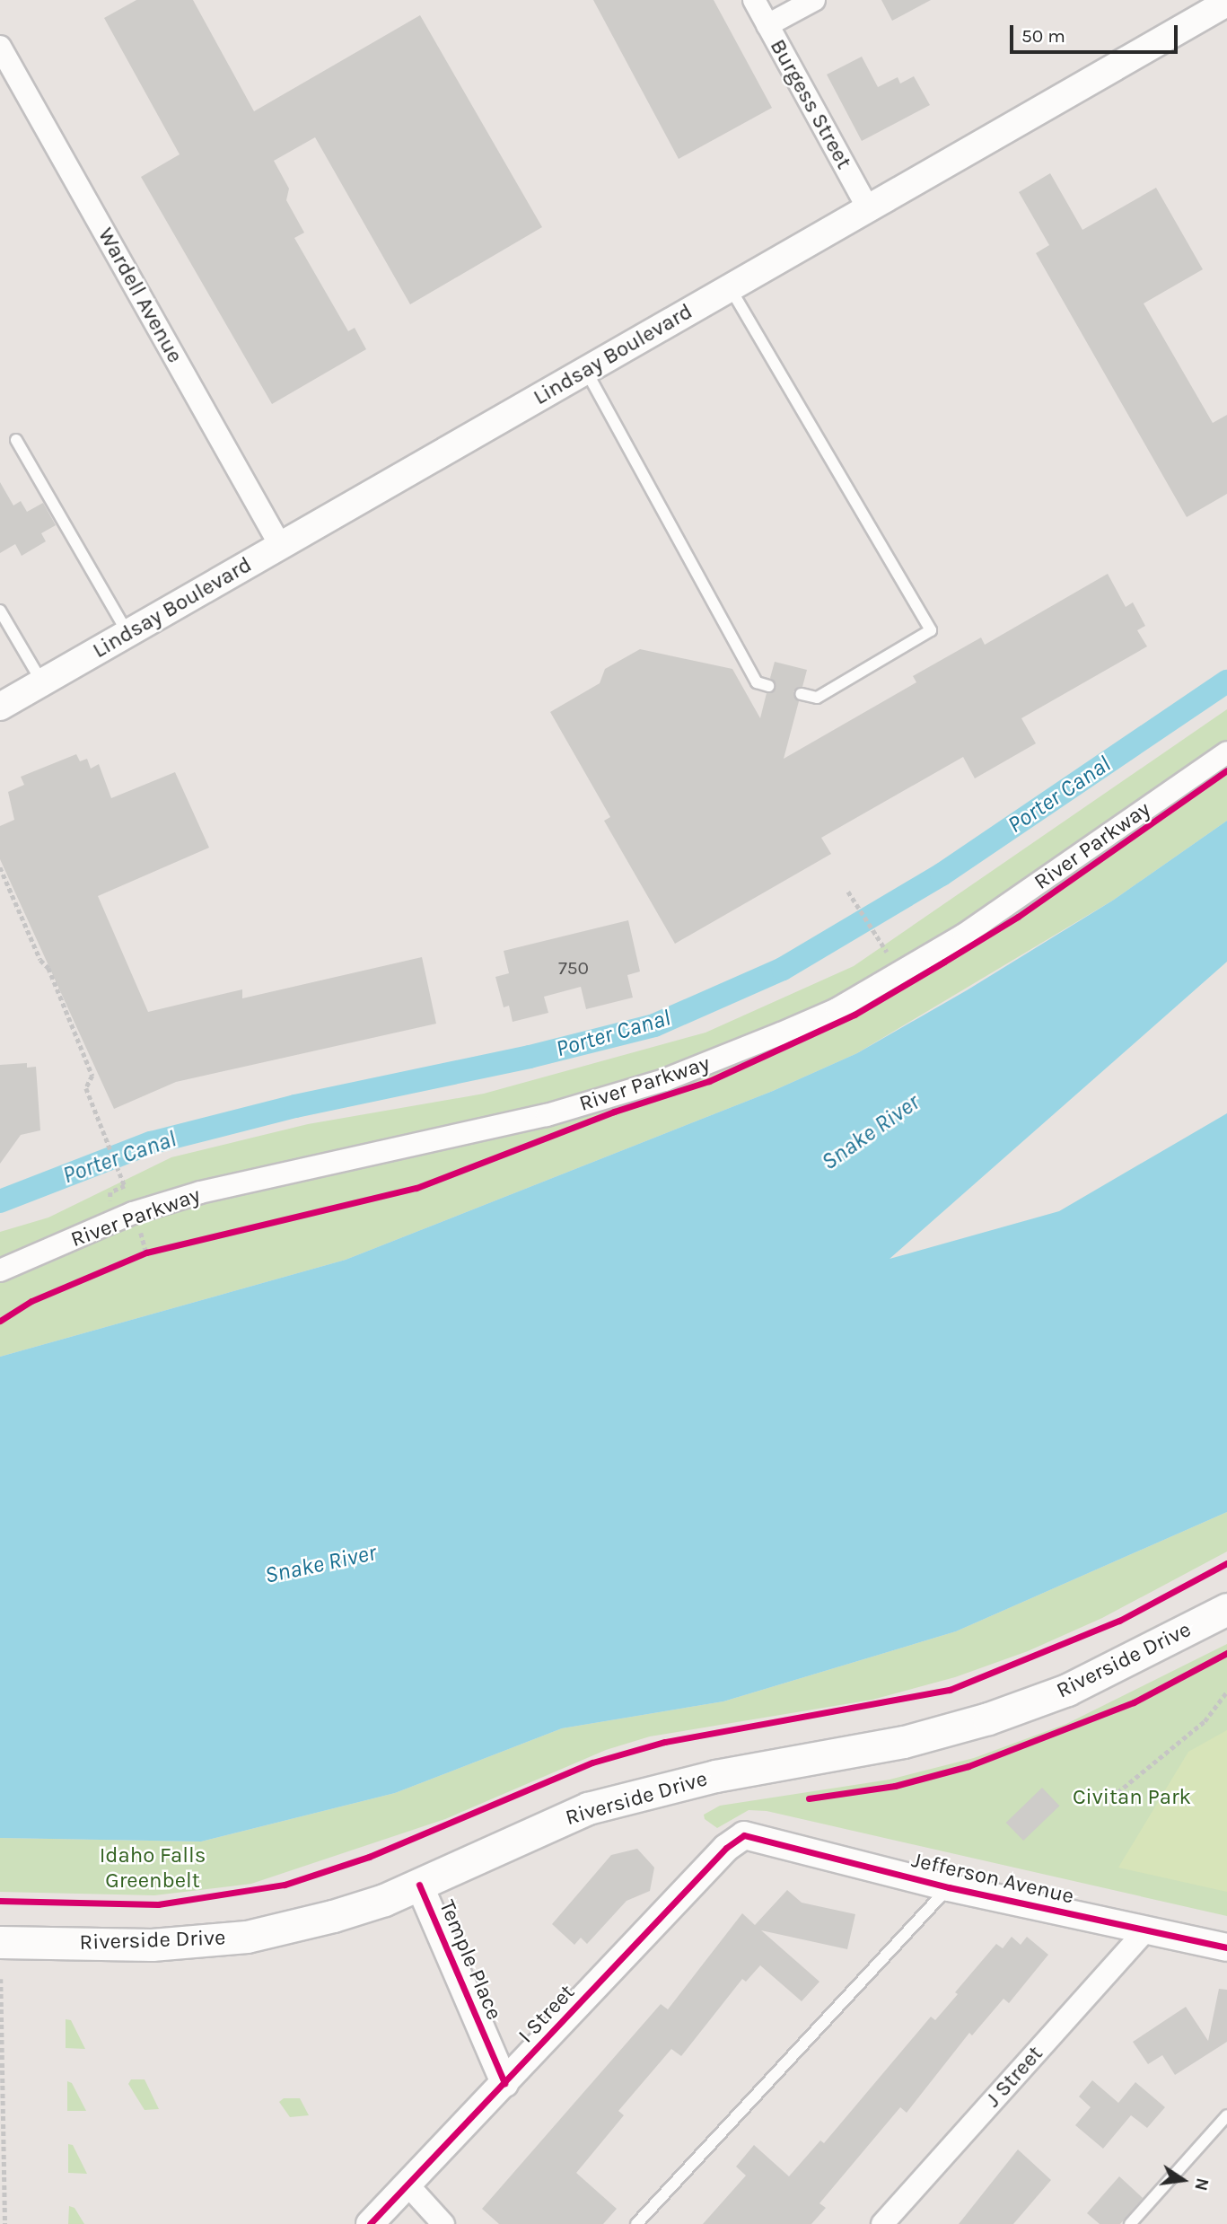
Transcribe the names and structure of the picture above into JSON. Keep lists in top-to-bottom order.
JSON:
{
  "streets": {
    "main road": ["Riverside Drive"],
    "street": [
      "Burgess Street",
      "Wardell Avenue",
      "Lindsay Boulevard",
      "River Parkway",
      "Jefferson Avenue",
      "Temple Place",
      "I Street",
      "J Street"
    ]
  },
  "crossings": [
    ["Burgess Street", "Lindsay Boulevard"],
    ["Wardell Avenue", "Lindsay Boulevard"],
    ["Riverside Drive", "Temple Place"],
    ["Jefferson Avenue", "I Street"],
    ["Jefferson Avenue", "J Street"],
    ["Temple Place", "I Street"]
  ],
  "water": ["Porter Canal", "Snake River"],
  "parks": ["Civitan Park", "Idaho Falls Greenbelt"],
  "house_numbers": ["750"],
  "scale_bar": "50 m",
  "north": "right"
}
